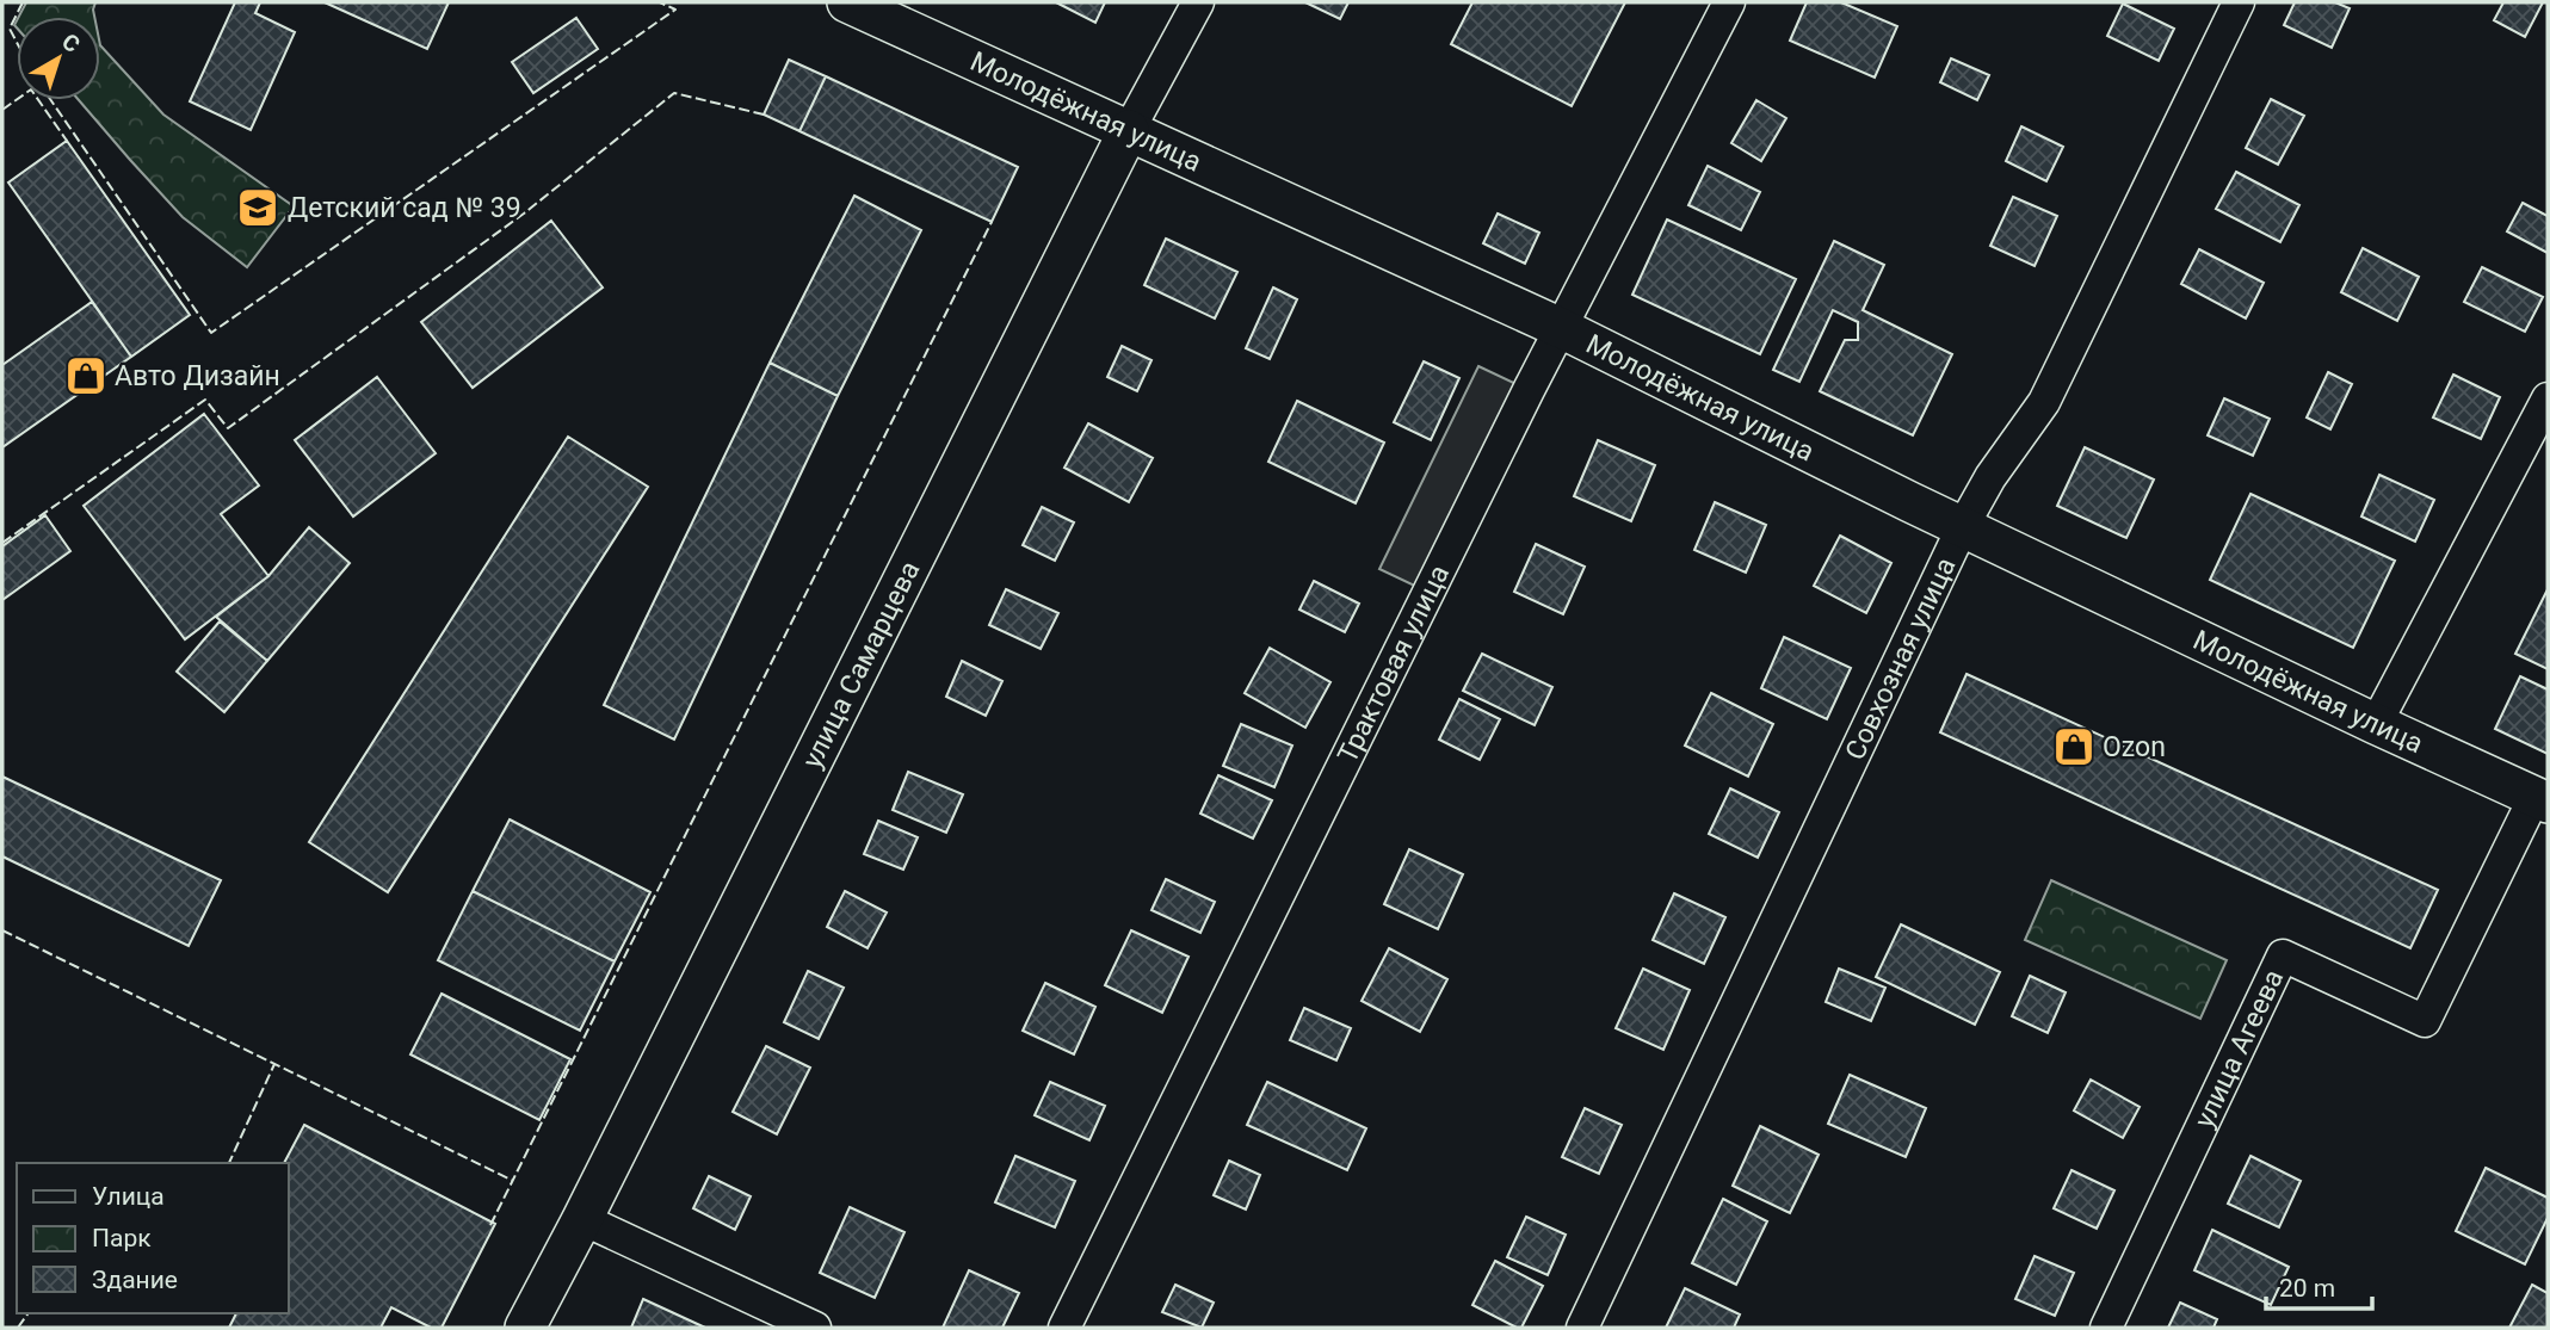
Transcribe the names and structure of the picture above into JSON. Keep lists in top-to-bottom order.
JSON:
{
  "streets": {
    "street": [
      "Молодёжная улица",
      "Совхозная улица",
      "Трактовая улица",
      "улица Самарцева",
      "улица Агеева"
    ]
  },
  "crossings": [
    ["Молодёжная улица", "Совхозная улица"],
    ["Молодёжная улица", "Трактовая улица"],
    ["Молодёжная улица", "улица Самарцева"],
    ["Молодёжная улица", "улица Агеева"]
  ],
  "places": {
    "school or university": ["Детский сад № 39"],
    "shop": ["Авто Дизайн", "Ozon"]
  },
  "legend": ["Улица", "Парк", "Здание"],
  "scale_bar": "20 m",
  "north": "top right"
}
